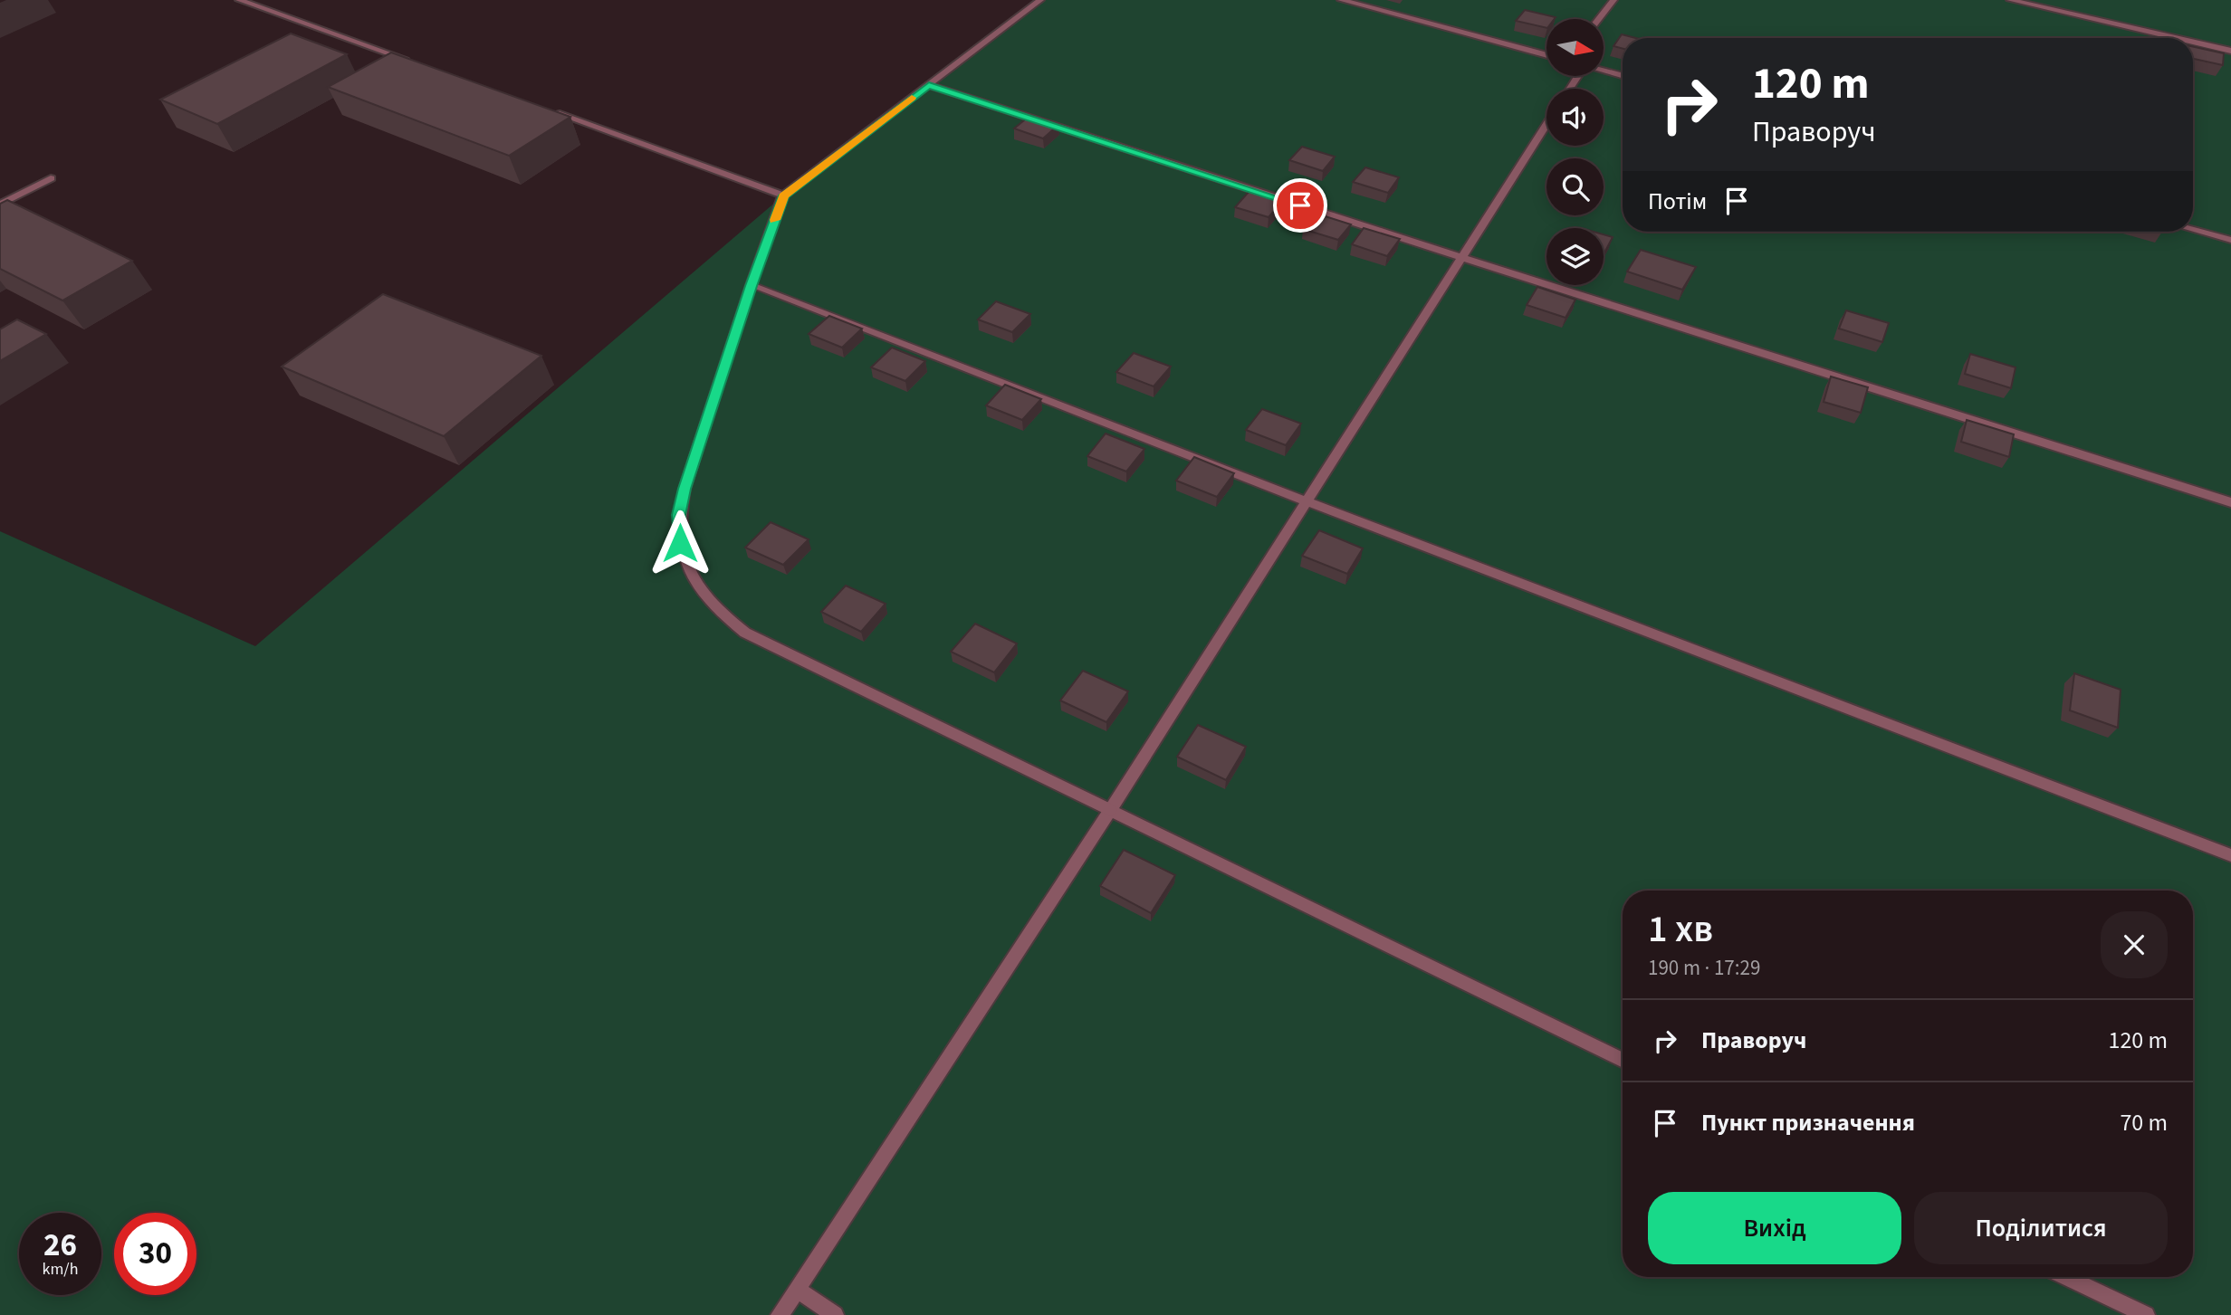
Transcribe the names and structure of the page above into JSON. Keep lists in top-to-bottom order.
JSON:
{
  "north": "right",
  "page": {
    "turn": ["120 m", "Праворуч"],
    "then": "Потім",
    "heading": ["1 хв", "190 m · 17:29"],
    "list": [
      {
        "name": "Праворуч",
        "value": "120 m"
      },
      {
        "name": "Пункт призначення",
        "value": "70 m"
      }
    ],
    "buttons": ["Вихід", "Поділитися"],
    "speed": "26 km/h",
    "limit": "30"
  }
}
